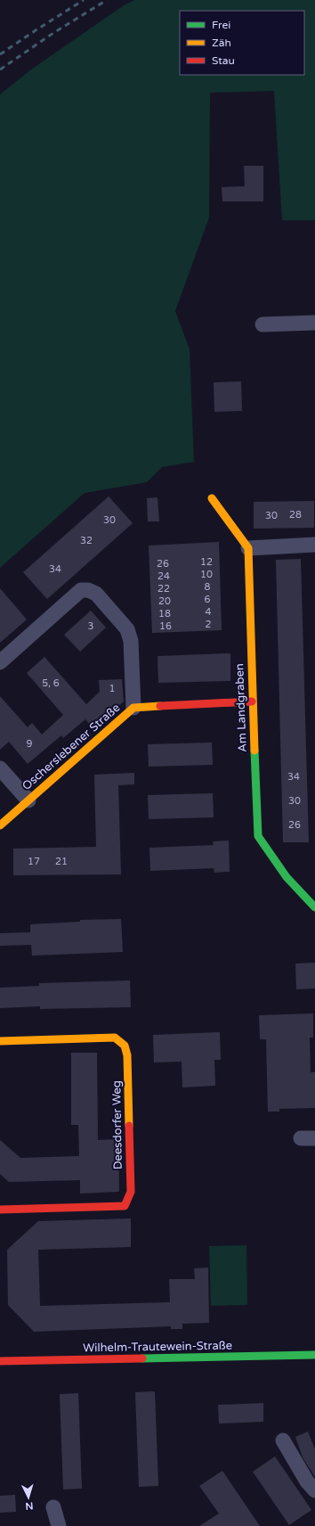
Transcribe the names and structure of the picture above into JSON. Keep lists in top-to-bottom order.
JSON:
{
  "streets": {
    "street": [
      "Am Landgraben",
      "Oscherslebener Straße",
      "Deesdorfer Weg",
      "Wilhelm-Trautewein-Straße"
    ]
  },
  "crossings": [
    ["Am Landgraben", "Oscherslebener Straße"]
  ],
  "house_numbers": [
    "28",
    "30",
    "30",
    "32",
    "12",
    "26",
    "34",
    "10",
    "24",
    "8",
    "22",
    "6",
    "20",
    "4",
    "18",
    "2",
    "3",
    "16",
    "5, 6",
    "1",
    "9",
    "34",
    "30",
    "26",
    "17",
    "21"
  ],
  "legend": ["Frei", "Zäh", "Stau"],
  "north": "bottom"
}
